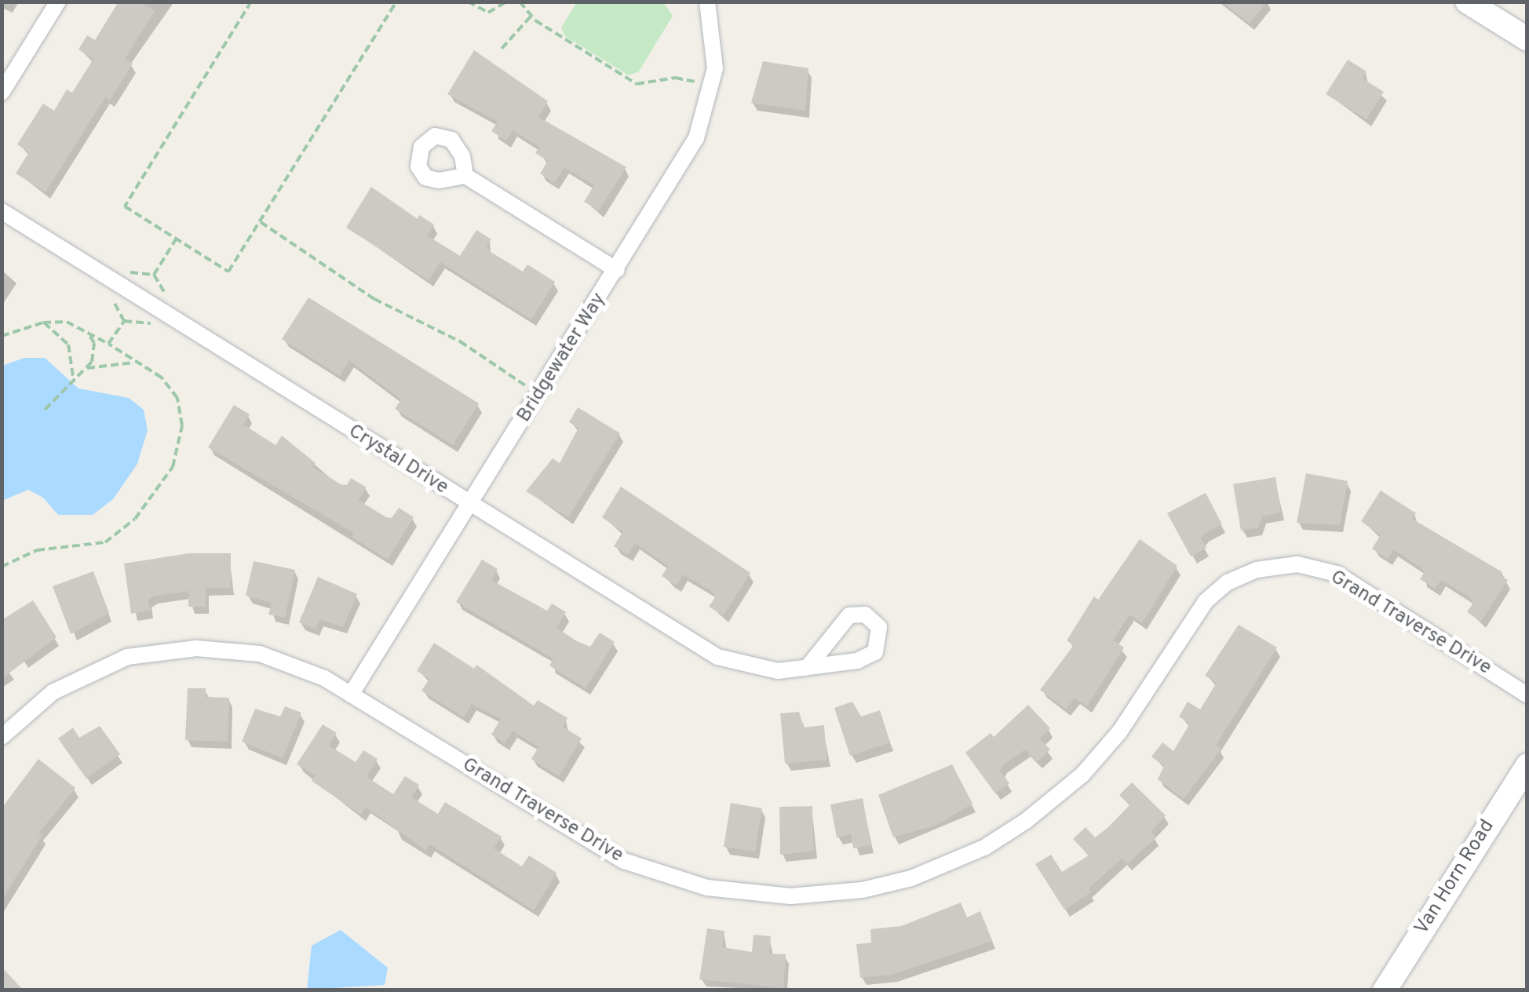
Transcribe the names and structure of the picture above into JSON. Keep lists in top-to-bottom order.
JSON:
{
  "streets": {
    "street": [
      "Bridgewater Way",
      "Crystal Drive",
      "Grand Traverse Drive",
      "Van Horn Road"
    ]
  },
  "crossings": [
    ["Bridgewater Way", "Crystal Drive"],
    ["Bridgewater Way", "Grand Traverse Drive"]
  ]
}
